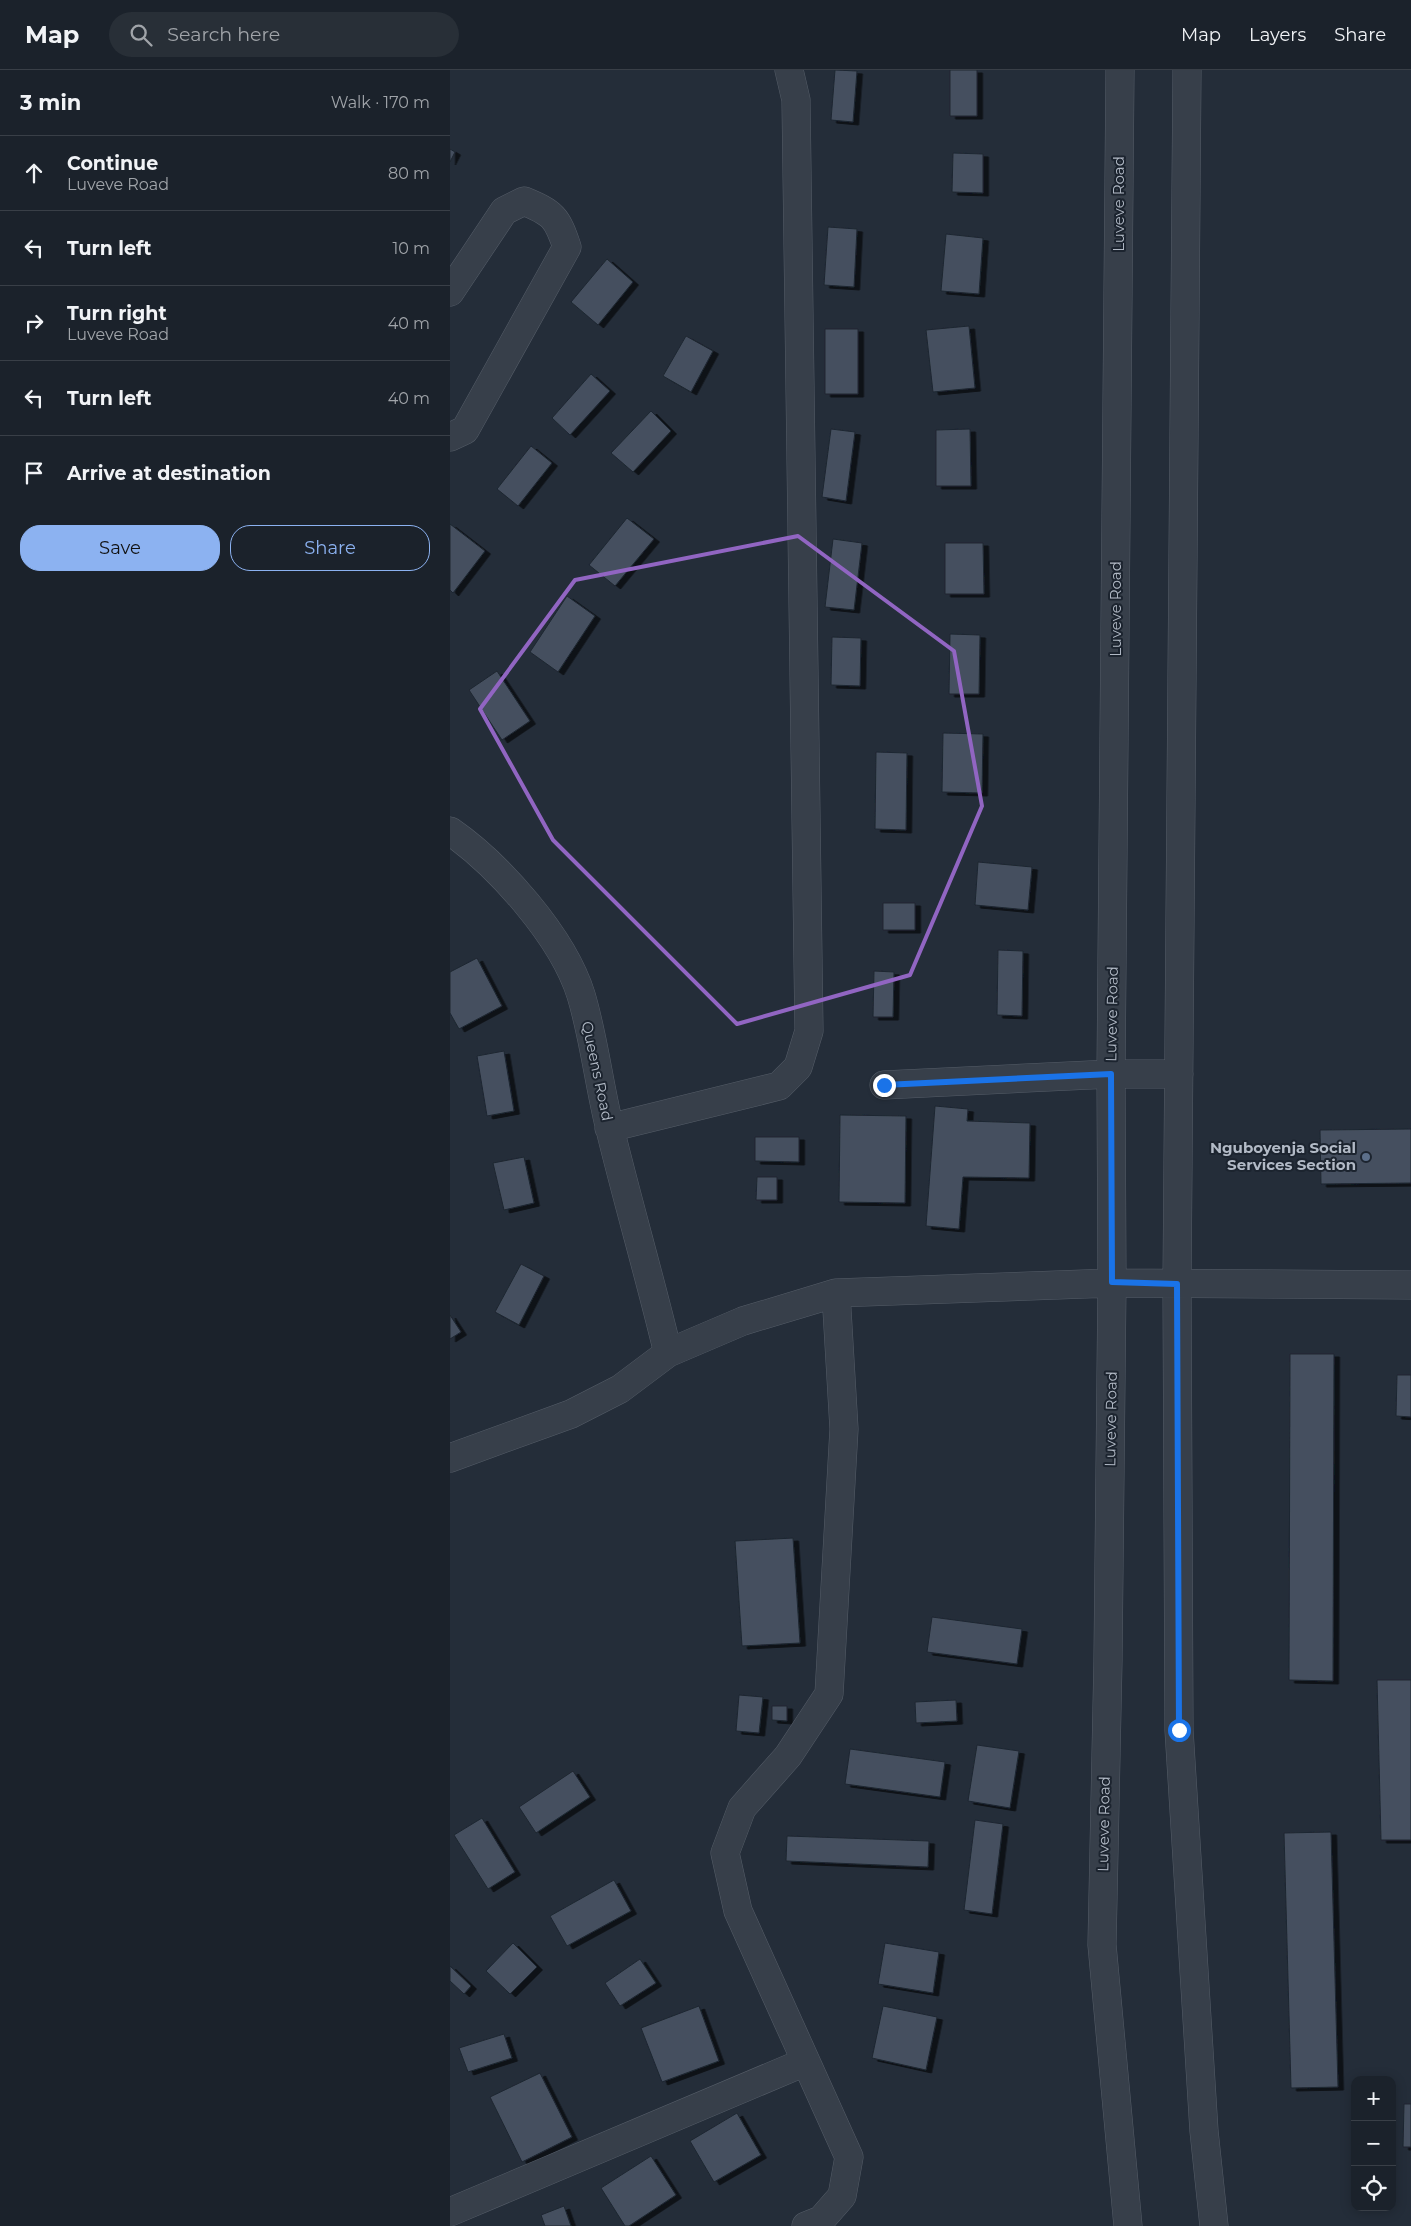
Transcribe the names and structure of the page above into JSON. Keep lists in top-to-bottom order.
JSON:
{
  "streets": {
    "street": ["Luveve Road", "Queens Road"]
  },
  "places": ["Nguboyenja Social Services Section"],
  "page": {
    "header": "Map",
    "search": "Search here",
    "nav": ["Map", "Layers", "Share"],
    "heading": ["3 min", "Walk · 170 m"],
    "list": [
      ["Continue", "Luveve Road", "80 m"],
      ["Turn left", "10 m"],
      ["Turn right", "Luveve Road", "40 m"],
      ["Turn left", "40 m"],
      "Arrive at destination"
    ],
    "buttons": ["Save", "Share"],
    "map_buttons": ["+", "−"]
  }
}
